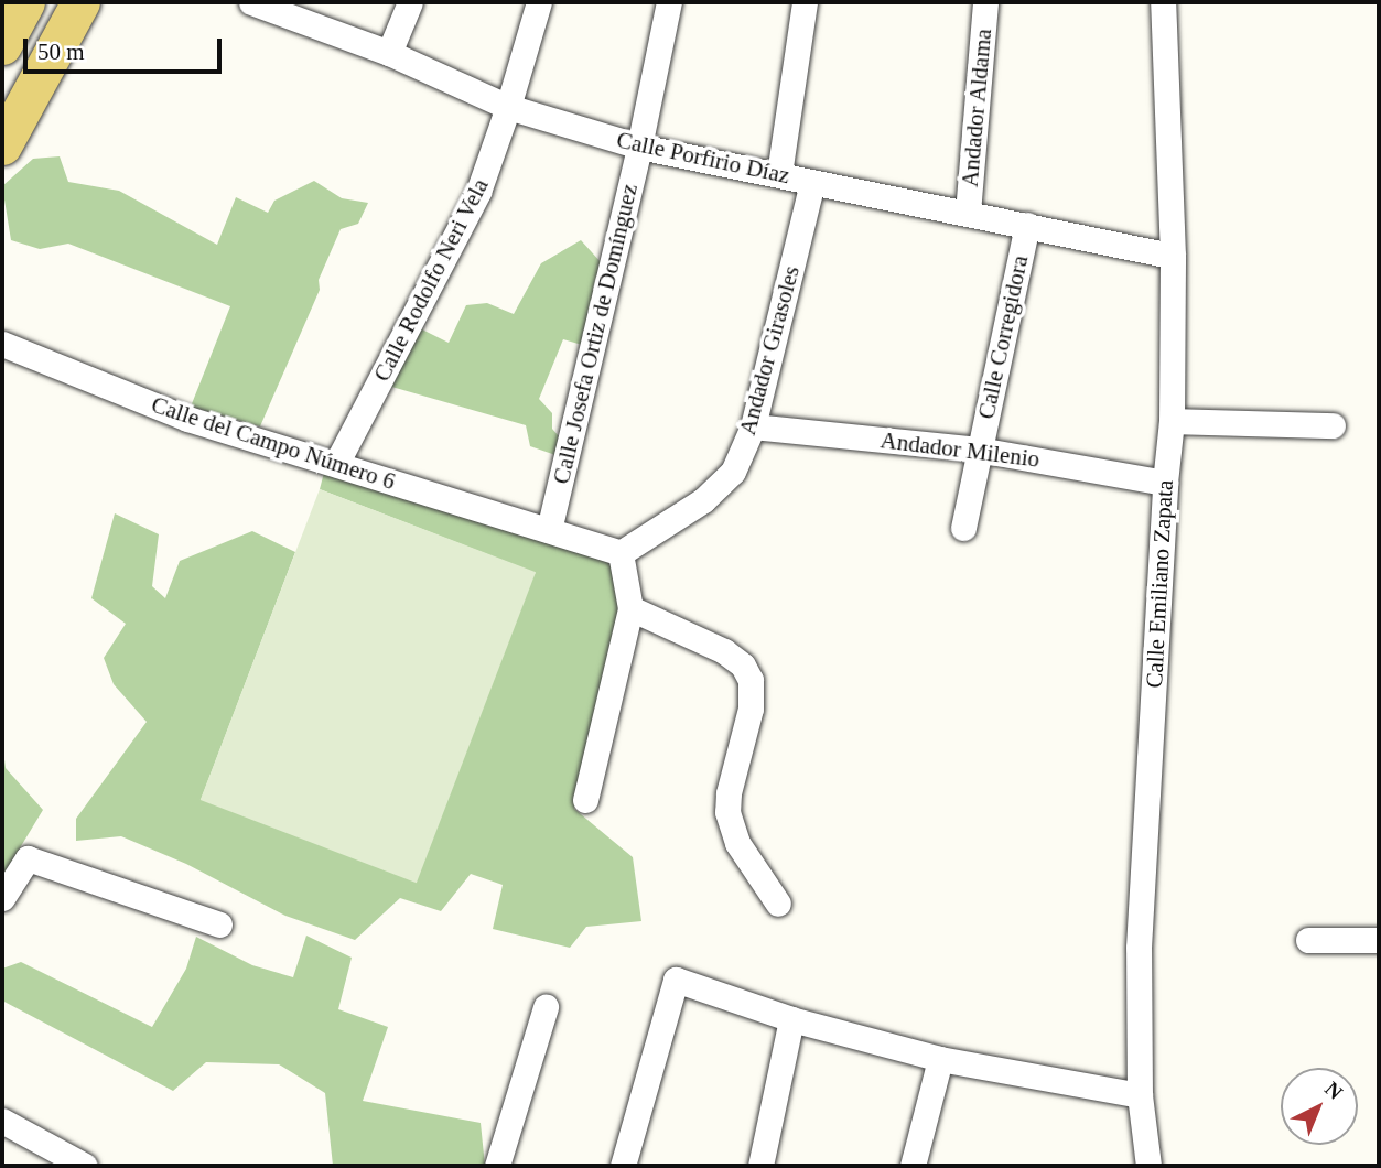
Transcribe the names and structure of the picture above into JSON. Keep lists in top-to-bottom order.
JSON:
{
  "streets": {
    "street": [
      "Andador Aldama",
      "Calle Porfirio Díaz",
      "Calle Rodolfo Neri Vela",
      "Calle Josefa Ortiz de Domínguez",
      "Calle Corregidora",
      "Andador Girasoles",
      "Calle del Campo Número 6",
      "Andador Milenio",
      "Calle Emiliano Zapata"
    ]
  },
  "crossings": [
    ["Andador Aldama", "Calle Porfirio Díaz"],
    ["Calle Porfirio Díaz", "Calle Rodolfo Neri Vela"],
    ["Calle Porfirio Díaz", "Calle Josefa Ortiz de Domínguez"],
    ["Calle Porfirio Díaz", "Calle Corregidora"],
    ["Calle Porfirio Díaz", "Andador Girasoles"],
    ["Calle Porfirio Díaz", "Calle Emiliano Zapata"],
    ["Calle Rodolfo Neri Vela", "Calle del Campo Número 6"],
    ["Calle Josefa Ortiz de Domínguez", "Calle del Campo Número 6"],
    ["Calle Corregidora", "Andador Milenio"],
    ["Andador Girasoles", "Calle del Campo Número 6"],
    ["Andador Girasoles", "Andador Milenio"],
    ["Andador Milenio", "Calle Emiliano Zapata"]
  ],
  "scale_bar": "50 m",
  "north": "top right"
}
